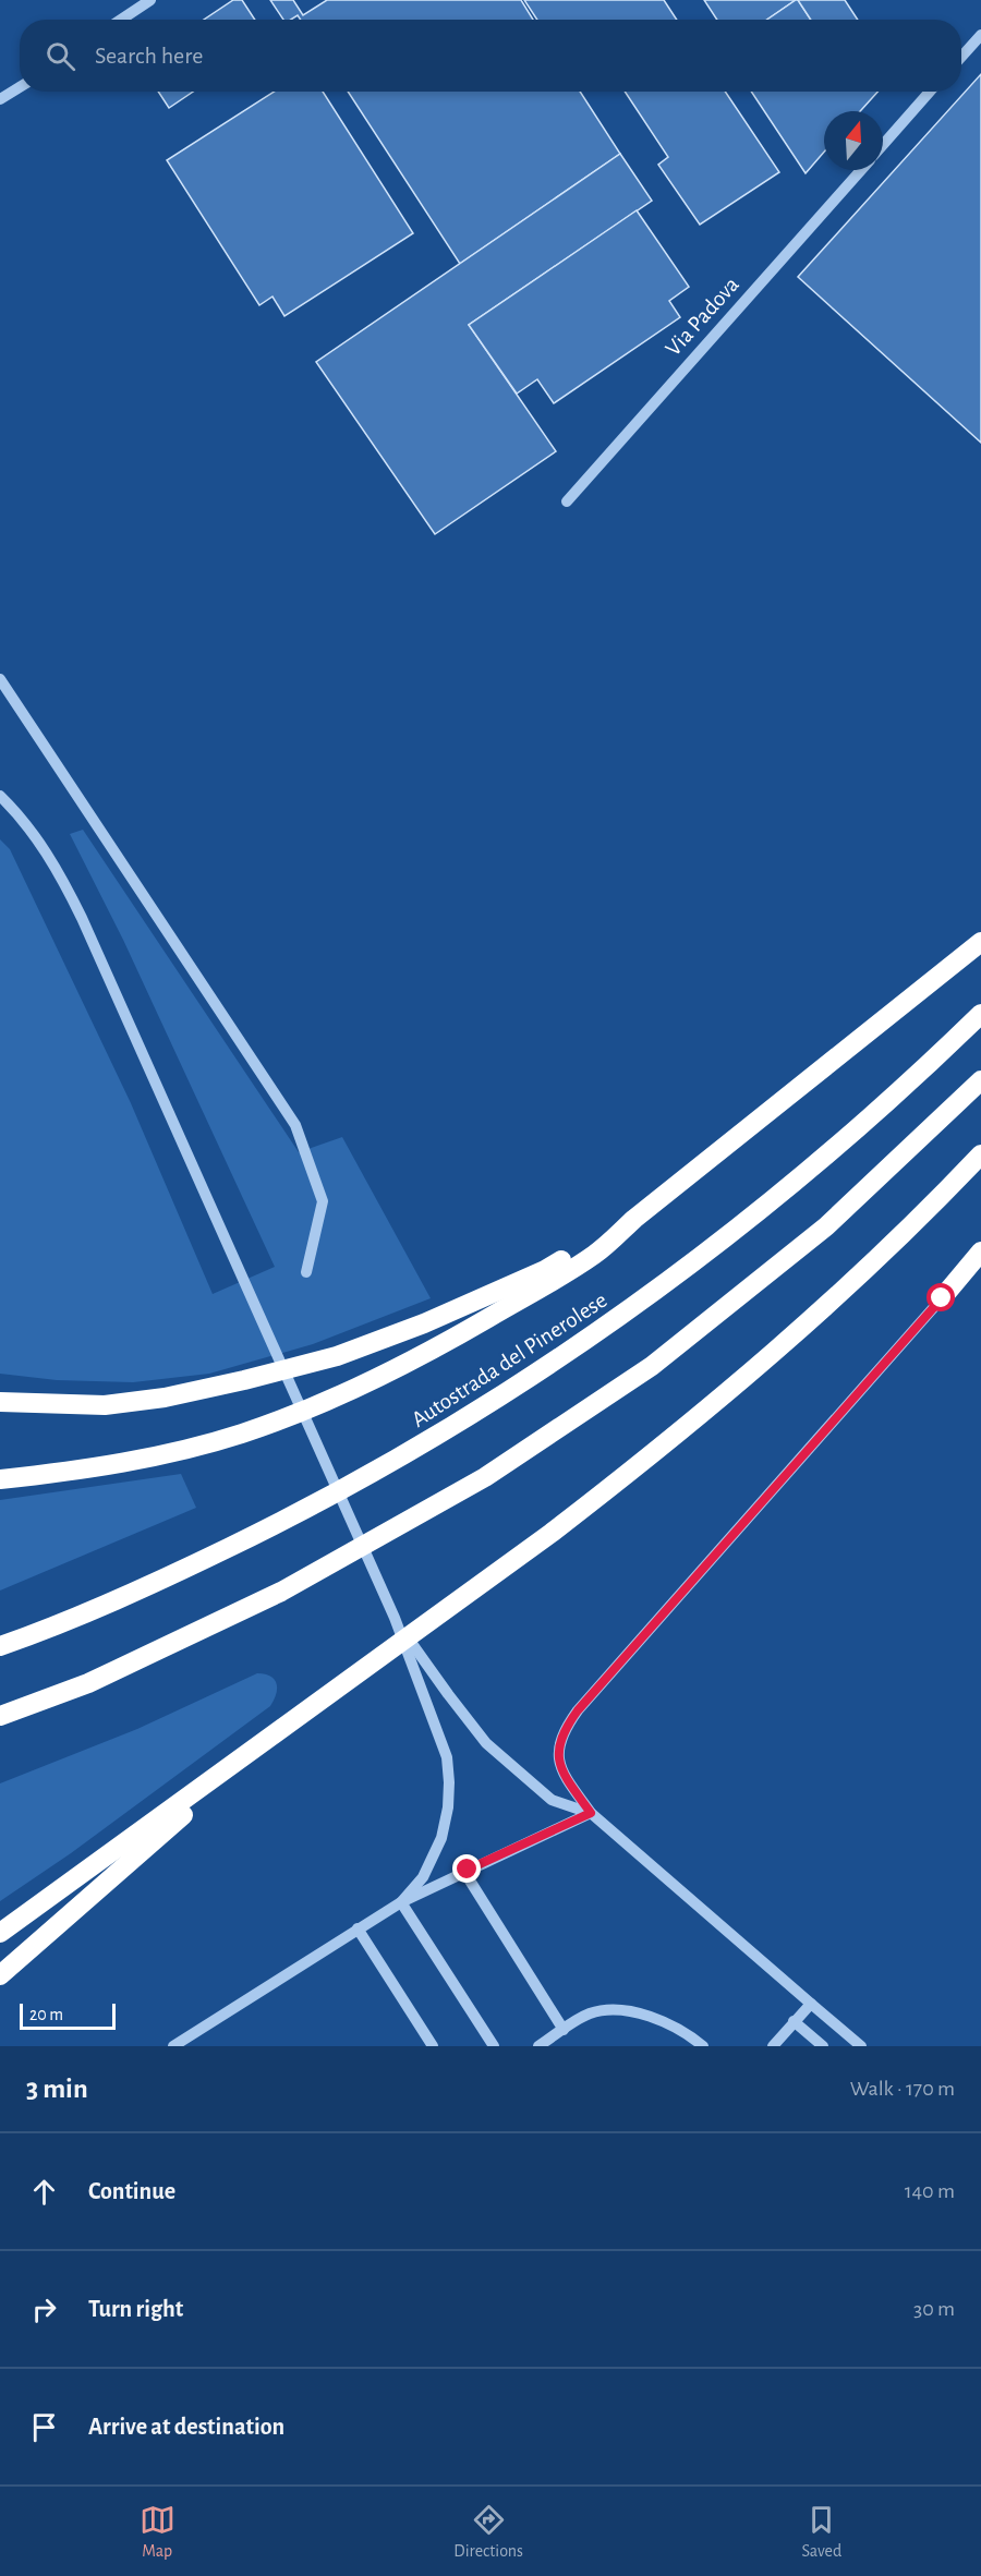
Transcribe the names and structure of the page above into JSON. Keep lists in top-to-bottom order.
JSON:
{
  "streets": {
    "highway": ["Autostrada del Pinerolese"],
    "street": ["Via Padova"]
  },
  "scale_bar": "20 m",
  "north": "top",
  "page": {
    "search": "Search here",
    "scale": "20 m",
    "heading": ["3 min", "Walk · 170 m"],
    "list": [
      ["Continue", "140 m"],
      ["Turn right", "30 m"],
      "Arrive at destination"
    ],
    "nav": ["Map", "Directions", "Saved"]
  }
}
